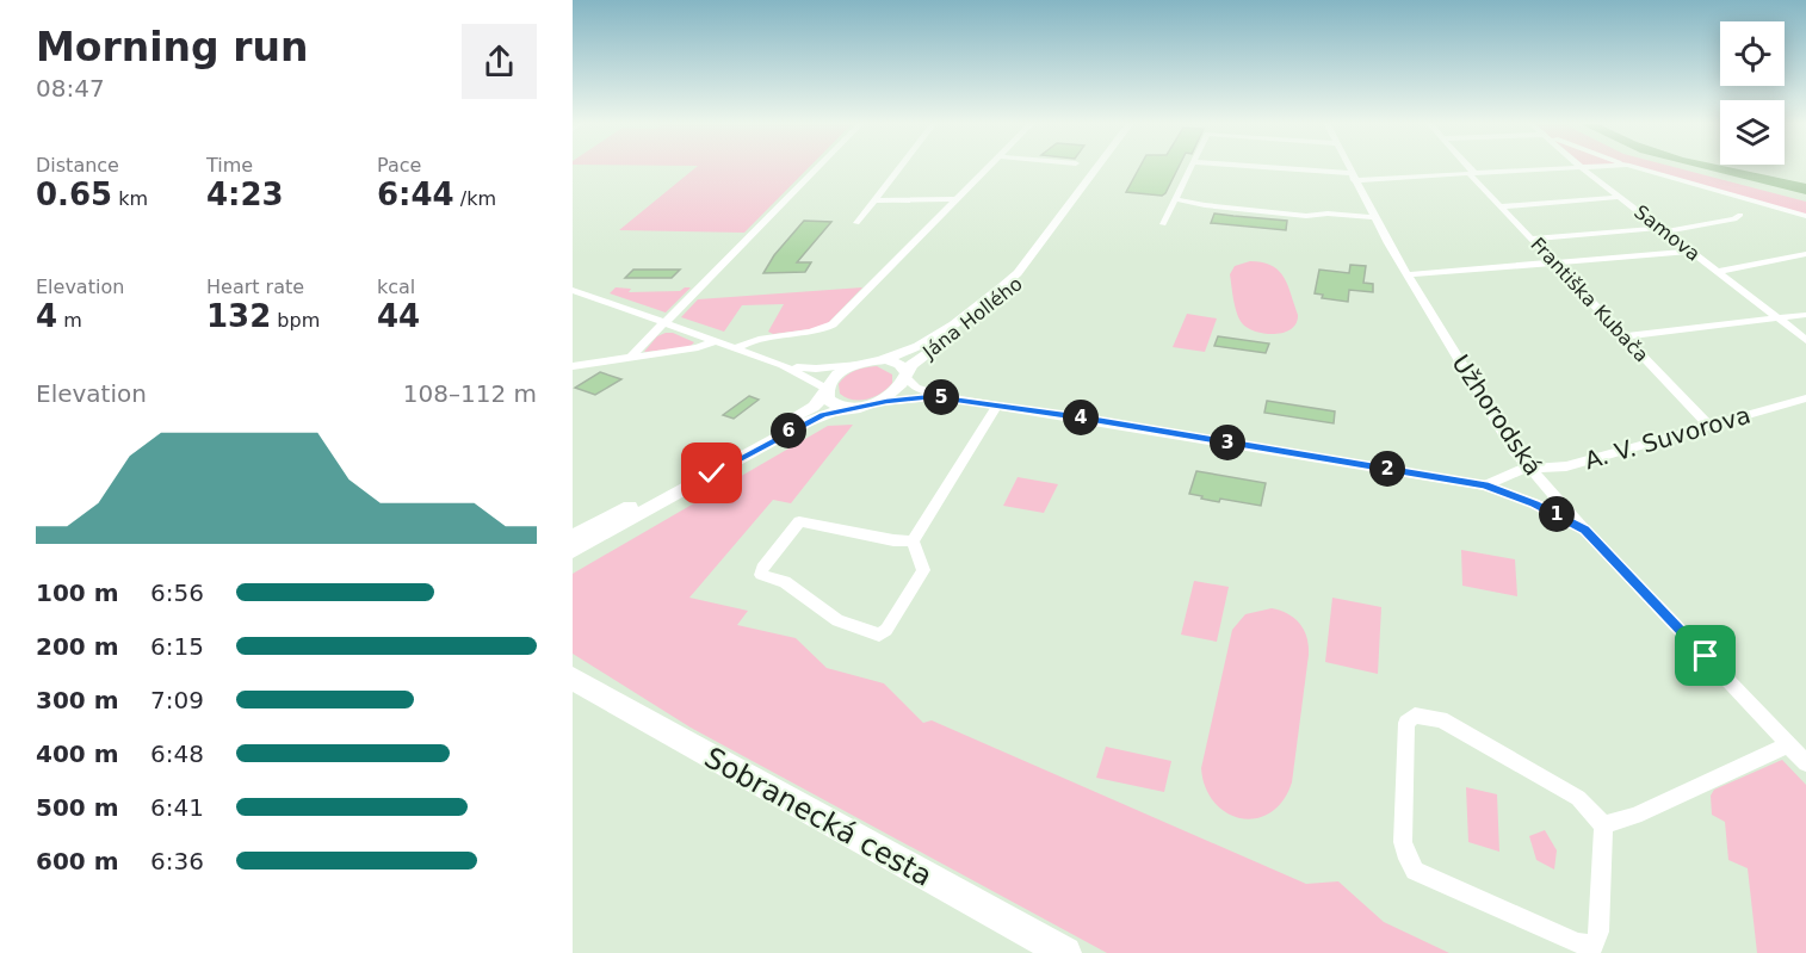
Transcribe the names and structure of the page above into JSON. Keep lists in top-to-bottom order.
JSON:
{
  "streets": {
    "main road": ["Sobranecká cesta"],
    "street": [
      "Samova",
      "Františka Kubača",
      "Jána Hollého",
      "Užhorodská",
      "A. V. Suvorova"
    ]
  },
  "crossings": [
    ["Františka Kubača", "A. V. Suvorova"],
    ["Užhorodská", "A. V. Suvorova"]
  ],
  "page": {
    "heading": ["Morning run", "08:47"],
    "stats": [
      ["Distance", "0.65 km"],
      ["Time", "4:23"],
      ["Pace", "6:44 /km"],
      ["Elevation", "4 m"],
      ["Heart rate", "132 bpm"],
      ["kcal", "44"]
    ],
    "chart": ["Elevation", "108–112 m"],
    "pins": [
      "5",
      "4",
      "6",
      "3",
      "2",
      "1"
    ],
    "list": [
      {
        "name": "100 m",
        "note": "6:56"
      },
      {
        "name": "200 m",
        "note": "6:15"
      },
      {
        "name": "300 m",
        "note": "7:09"
      },
      {
        "name": "400 m",
        "note": "6:48"
      },
      {
        "name": "500 m",
        "note": "6:41"
      },
      {
        "name": "600 m",
        "note": "6:36"
      }
    ]
  }
}
